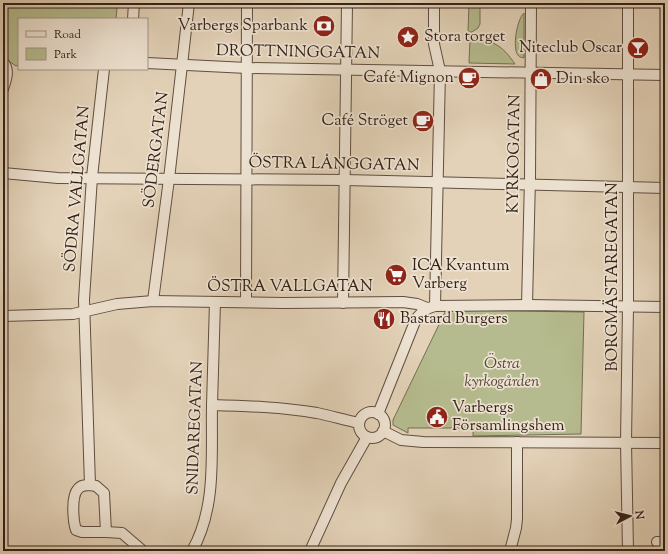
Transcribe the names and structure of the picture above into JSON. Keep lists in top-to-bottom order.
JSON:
{
  "streets": {
    "street": [
      "DROTTNINGGATAN",
      "SÖDERGATAN",
      "KYRKOGATAN",
      "ÖSTRA LÅNGGATAN",
      "SÖDRA VALLGATAN",
      "BORGMÄSTAREGATAN",
      "ÖSTRA VALLGATAN",
      "SNIDAREGATAN"
    ]
  },
  "crossings": [
    ["DROTTNINGGATAN", "SÖDERGATAN"],
    ["DROTTNINGGATAN", "KYRKOGATAN"],
    ["DROTTNINGGATAN", "BORGMÄSTAREGATAN"],
    ["SÖDERGATAN", "ÖSTRA LÅNGGATAN"],
    ["SÖDERGATAN", "ÖSTRA VALLGATAN"],
    ["KYRKOGATAN", "ÖSTRA LÅNGGATAN"],
    ["KYRKOGATAN", "ÖSTRA VALLGATAN"],
    ["ÖSTRA LÅNGGATAN", "SÖDRA VALLGATAN"],
    ["ÖSTRA LÅNGGATAN", "BORGMÄSTAREGATAN"],
    ["SÖDRA VALLGATAN", "ÖSTRA VALLGATAN"],
    ["BORGMÄSTAREGATAN", "ÖSTRA VALLGATAN"],
    ["ÖSTRA VALLGATAN", "SNIDAREGATAN"]
  ],
  "parks": ["Östra kyrkogården"],
  "places": {
    "bank": ["Varbergs Sparbank"],
    "place": ["Stora torget"],
    "bar": ["Niteclub Oscar"],
    "cafe": ["Café Mignon", "Café Ströget"],
    "shop": ["Din sko"],
    "supermarket": ["ICA Kvantum Varberg"],
    "restaurant": ["Bastard Burgers"],
    "public building": ["Varbergs Församlingshem"]
  },
  "legend": ["Road", "Park"],
  "north": "right"
}
